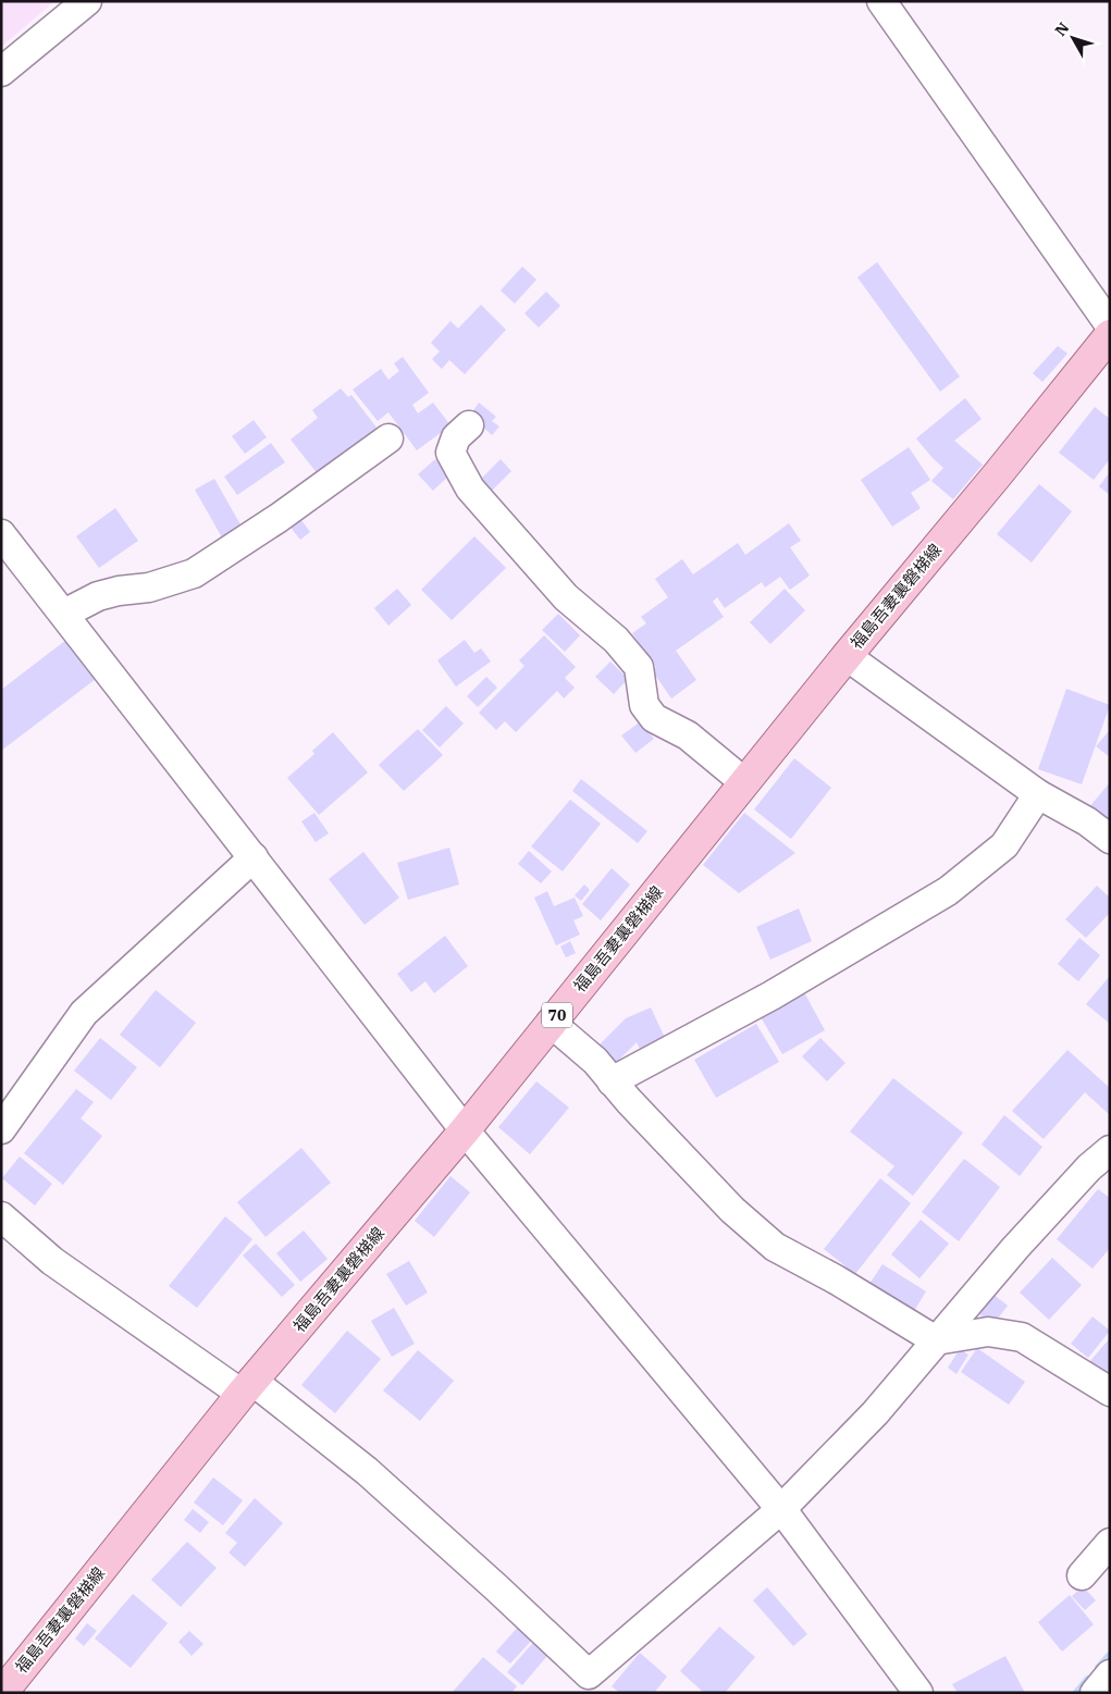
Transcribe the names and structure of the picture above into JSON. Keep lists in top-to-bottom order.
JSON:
{
  "streets": {
    "main road": ["福島吾妻裏磐梯線", "70"]
  },
  "north": "top left"
}
